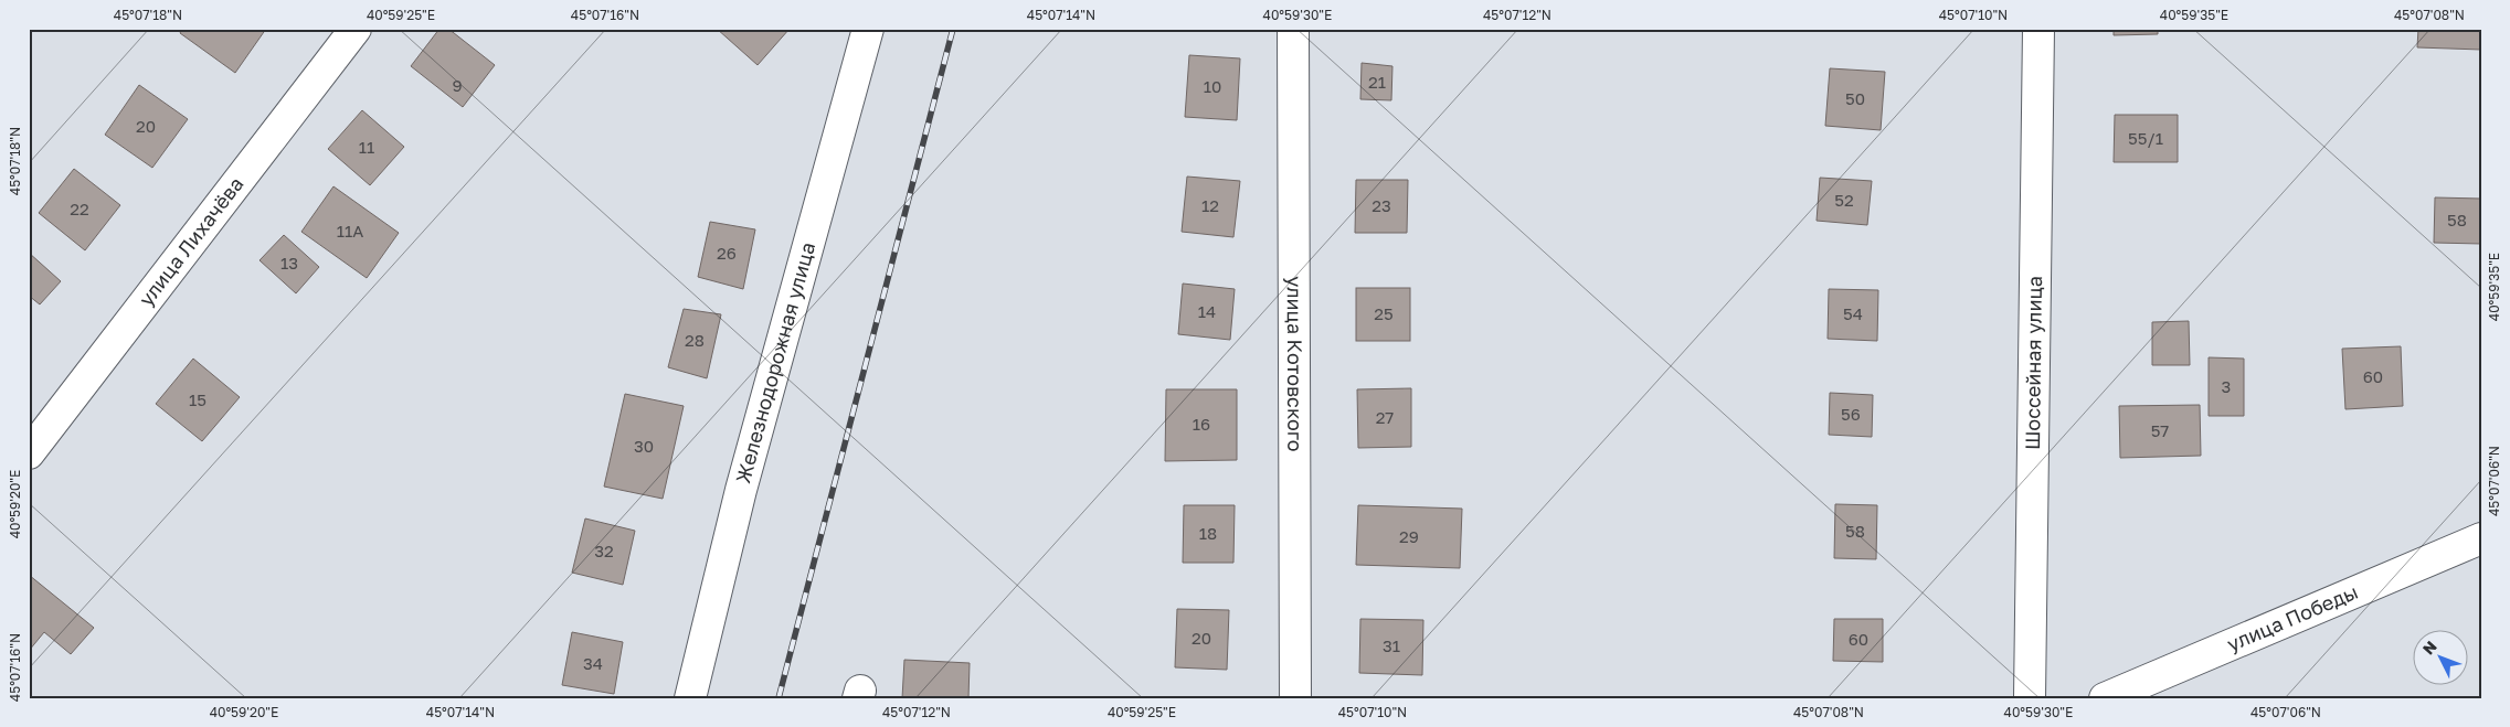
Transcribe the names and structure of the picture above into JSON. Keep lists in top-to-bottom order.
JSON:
{
  "streets": {
    "street": [
      "улица Лихачёва",
      "Железнодорожная улица",
      "Шоссейная улица",
      "улица Котовского",
      "улица Победы"
    ]
  },
  "house_numbers": [
    "21",
    "9",
    "10",
    "50",
    "20",
    "55/1",
    "11",
    "52",
    "12",
    "23",
    "22",
    "58",
    "11А",
    "26",
    "13",
    "14",
    "25",
    "54",
    "28",
    "60",
    "3",
    "15",
    "56",
    "27",
    "16",
    "57",
    "30",
    "58",
    "18",
    "29",
    "32",
    "20",
    "60",
    "31",
    "34"
  ],
  "north": "top left",
  "coordinates": [
    "45°07'18\"N",
    "40°59'25\"E",
    "45°07'16\"N",
    "45°07'14\"N",
    "40°59'30\"E",
    "45°07'12\"N",
    "45°07'10\"N",
    "40°59'35\"E",
    "45°07'08\"N",
    "45°07'06\"N",
    "40°59'20\"E"
  ]
}
